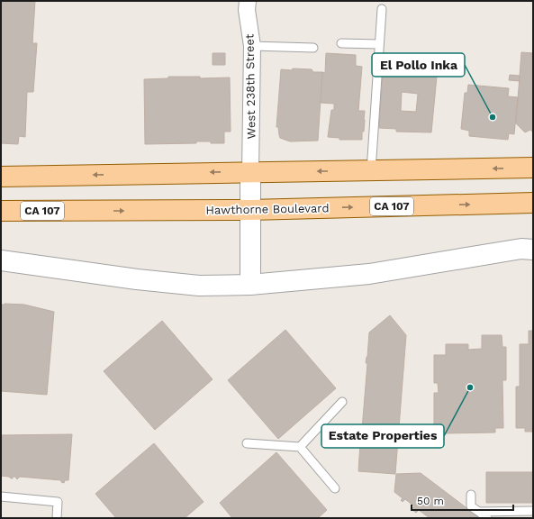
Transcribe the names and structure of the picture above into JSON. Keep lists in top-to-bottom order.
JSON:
{
  "streets": {
    "main road": ["CA 107", "Hawthorne Boulevard"],
    "street": ["West 238th Street"]
  },
  "places": ["El Pollo Inka", "Estate Properties"],
  "scale_bar": "50 m"
}
